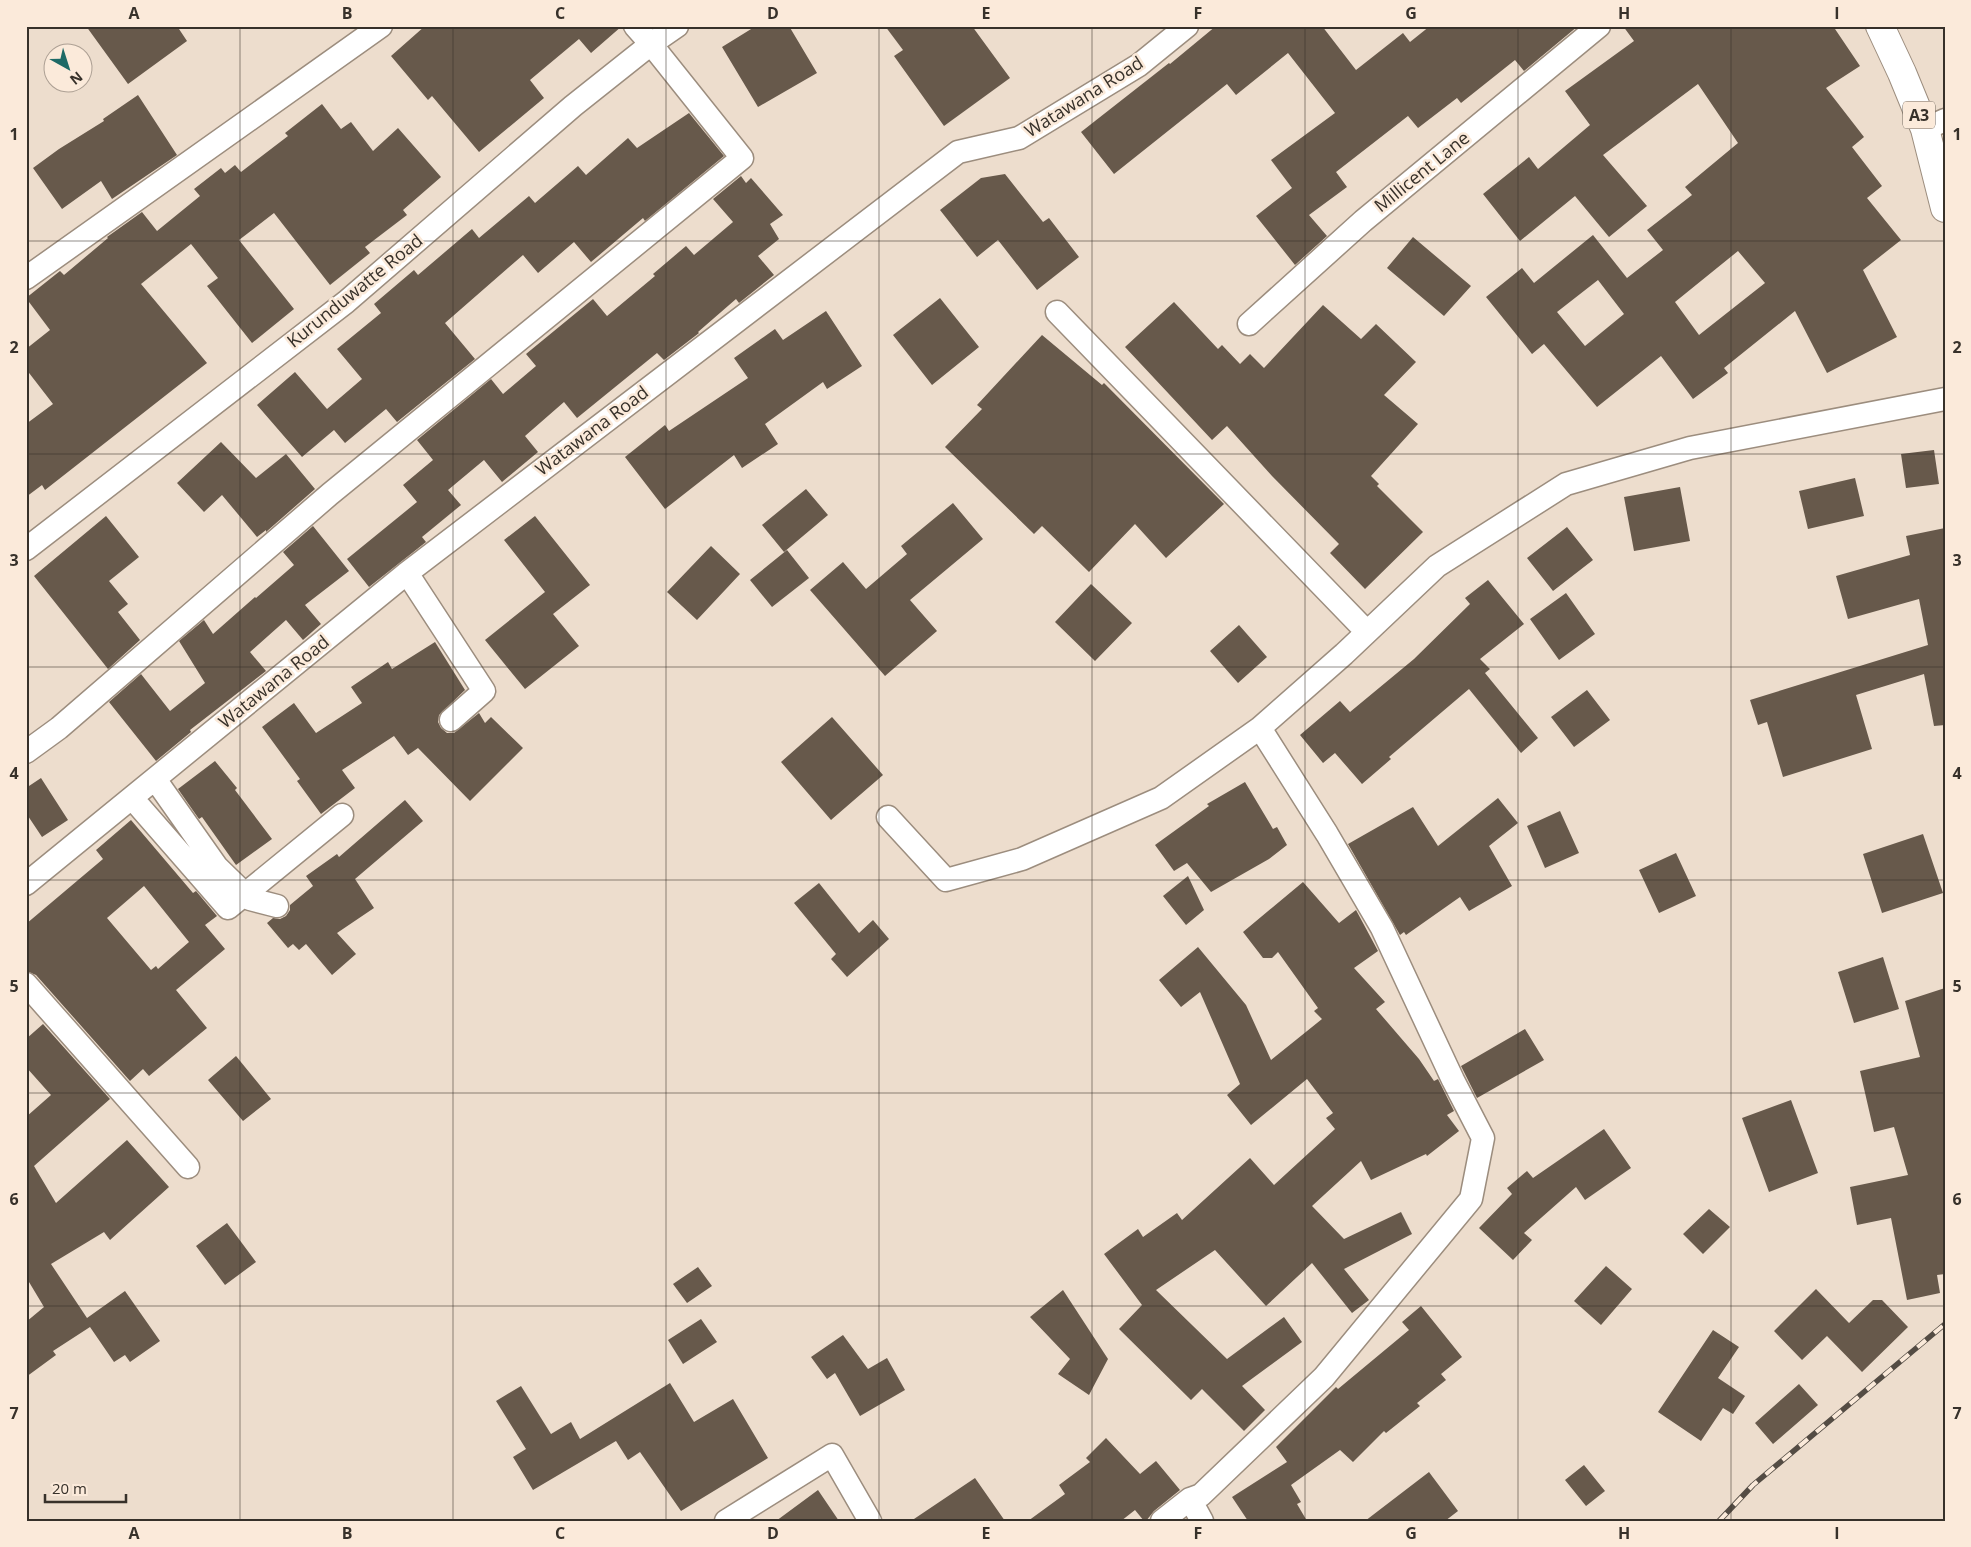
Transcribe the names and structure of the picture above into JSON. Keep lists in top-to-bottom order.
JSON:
{
  "streets": {
    "highway": ["A3"],
    "street": ["Watawana Road", "Millicent Lane", "Kurunduwatte Road"]
  },
  "scale_bar": "20 m",
  "north": "bottom right",
  "grid": {
    "columns": [
      "A",
      "B",
      "C",
      "D",
      "E",
      "F",
      "G",
      "H",
      "I"
    ],
    "rows": [
      "1",
      "2",
      "3",
      "4",
      "5",
      "6",
      "7"
    ]
  }
}
